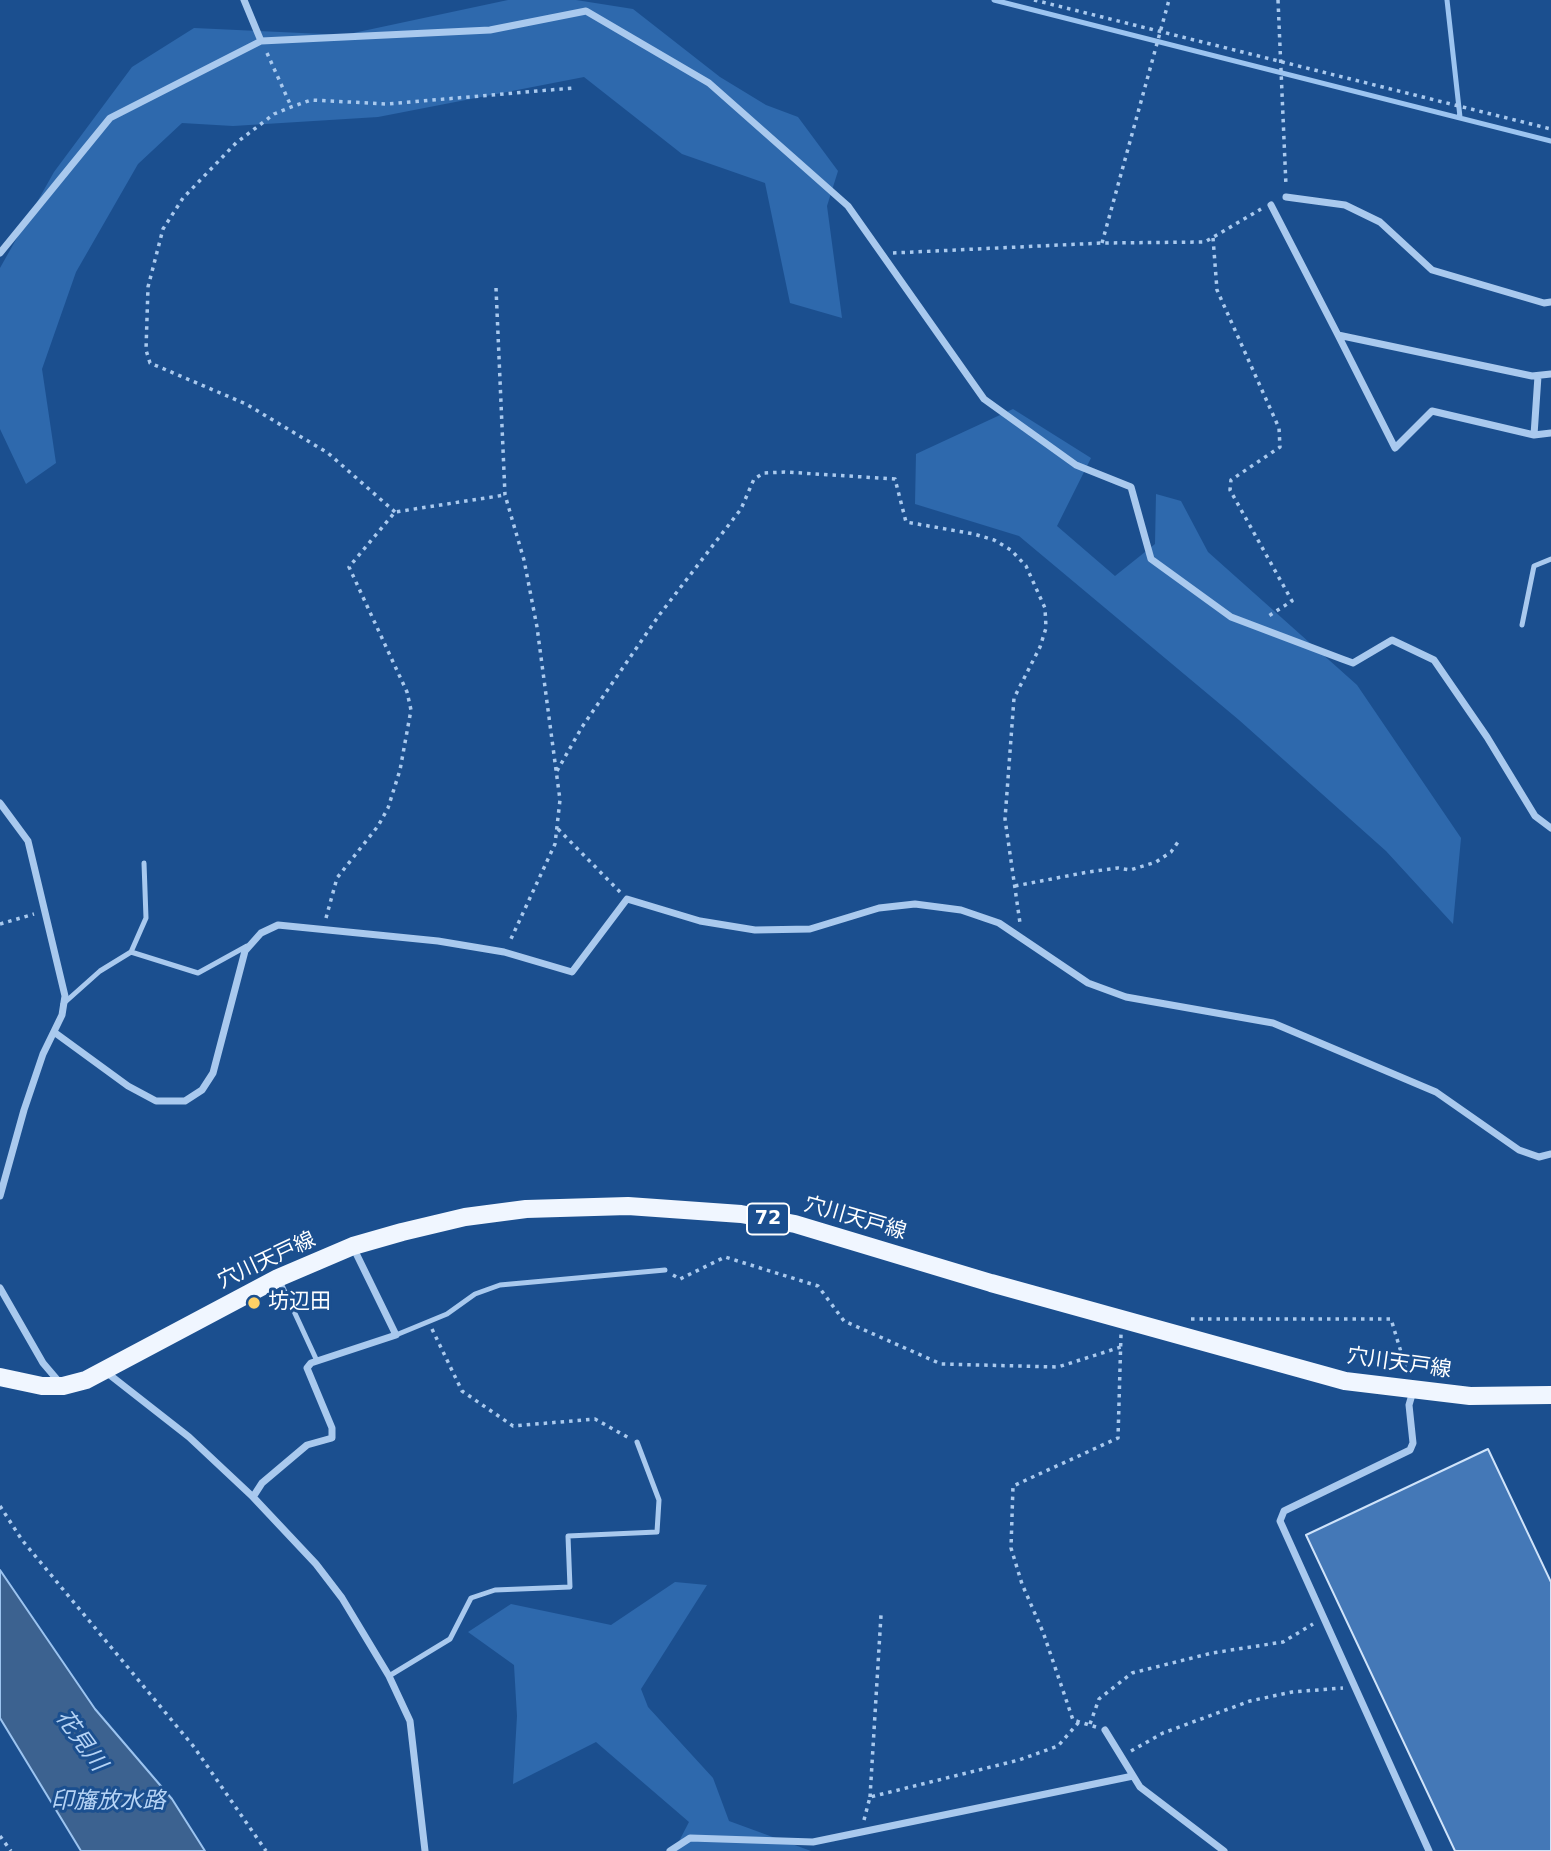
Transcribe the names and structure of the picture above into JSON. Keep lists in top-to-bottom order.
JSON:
{
  "streets": {
    "main road": ["72", "穴川天戸線"]
  },
  "water": ["花見川", "印旛放水路"],
  "places": ["坊辺田"]
}
